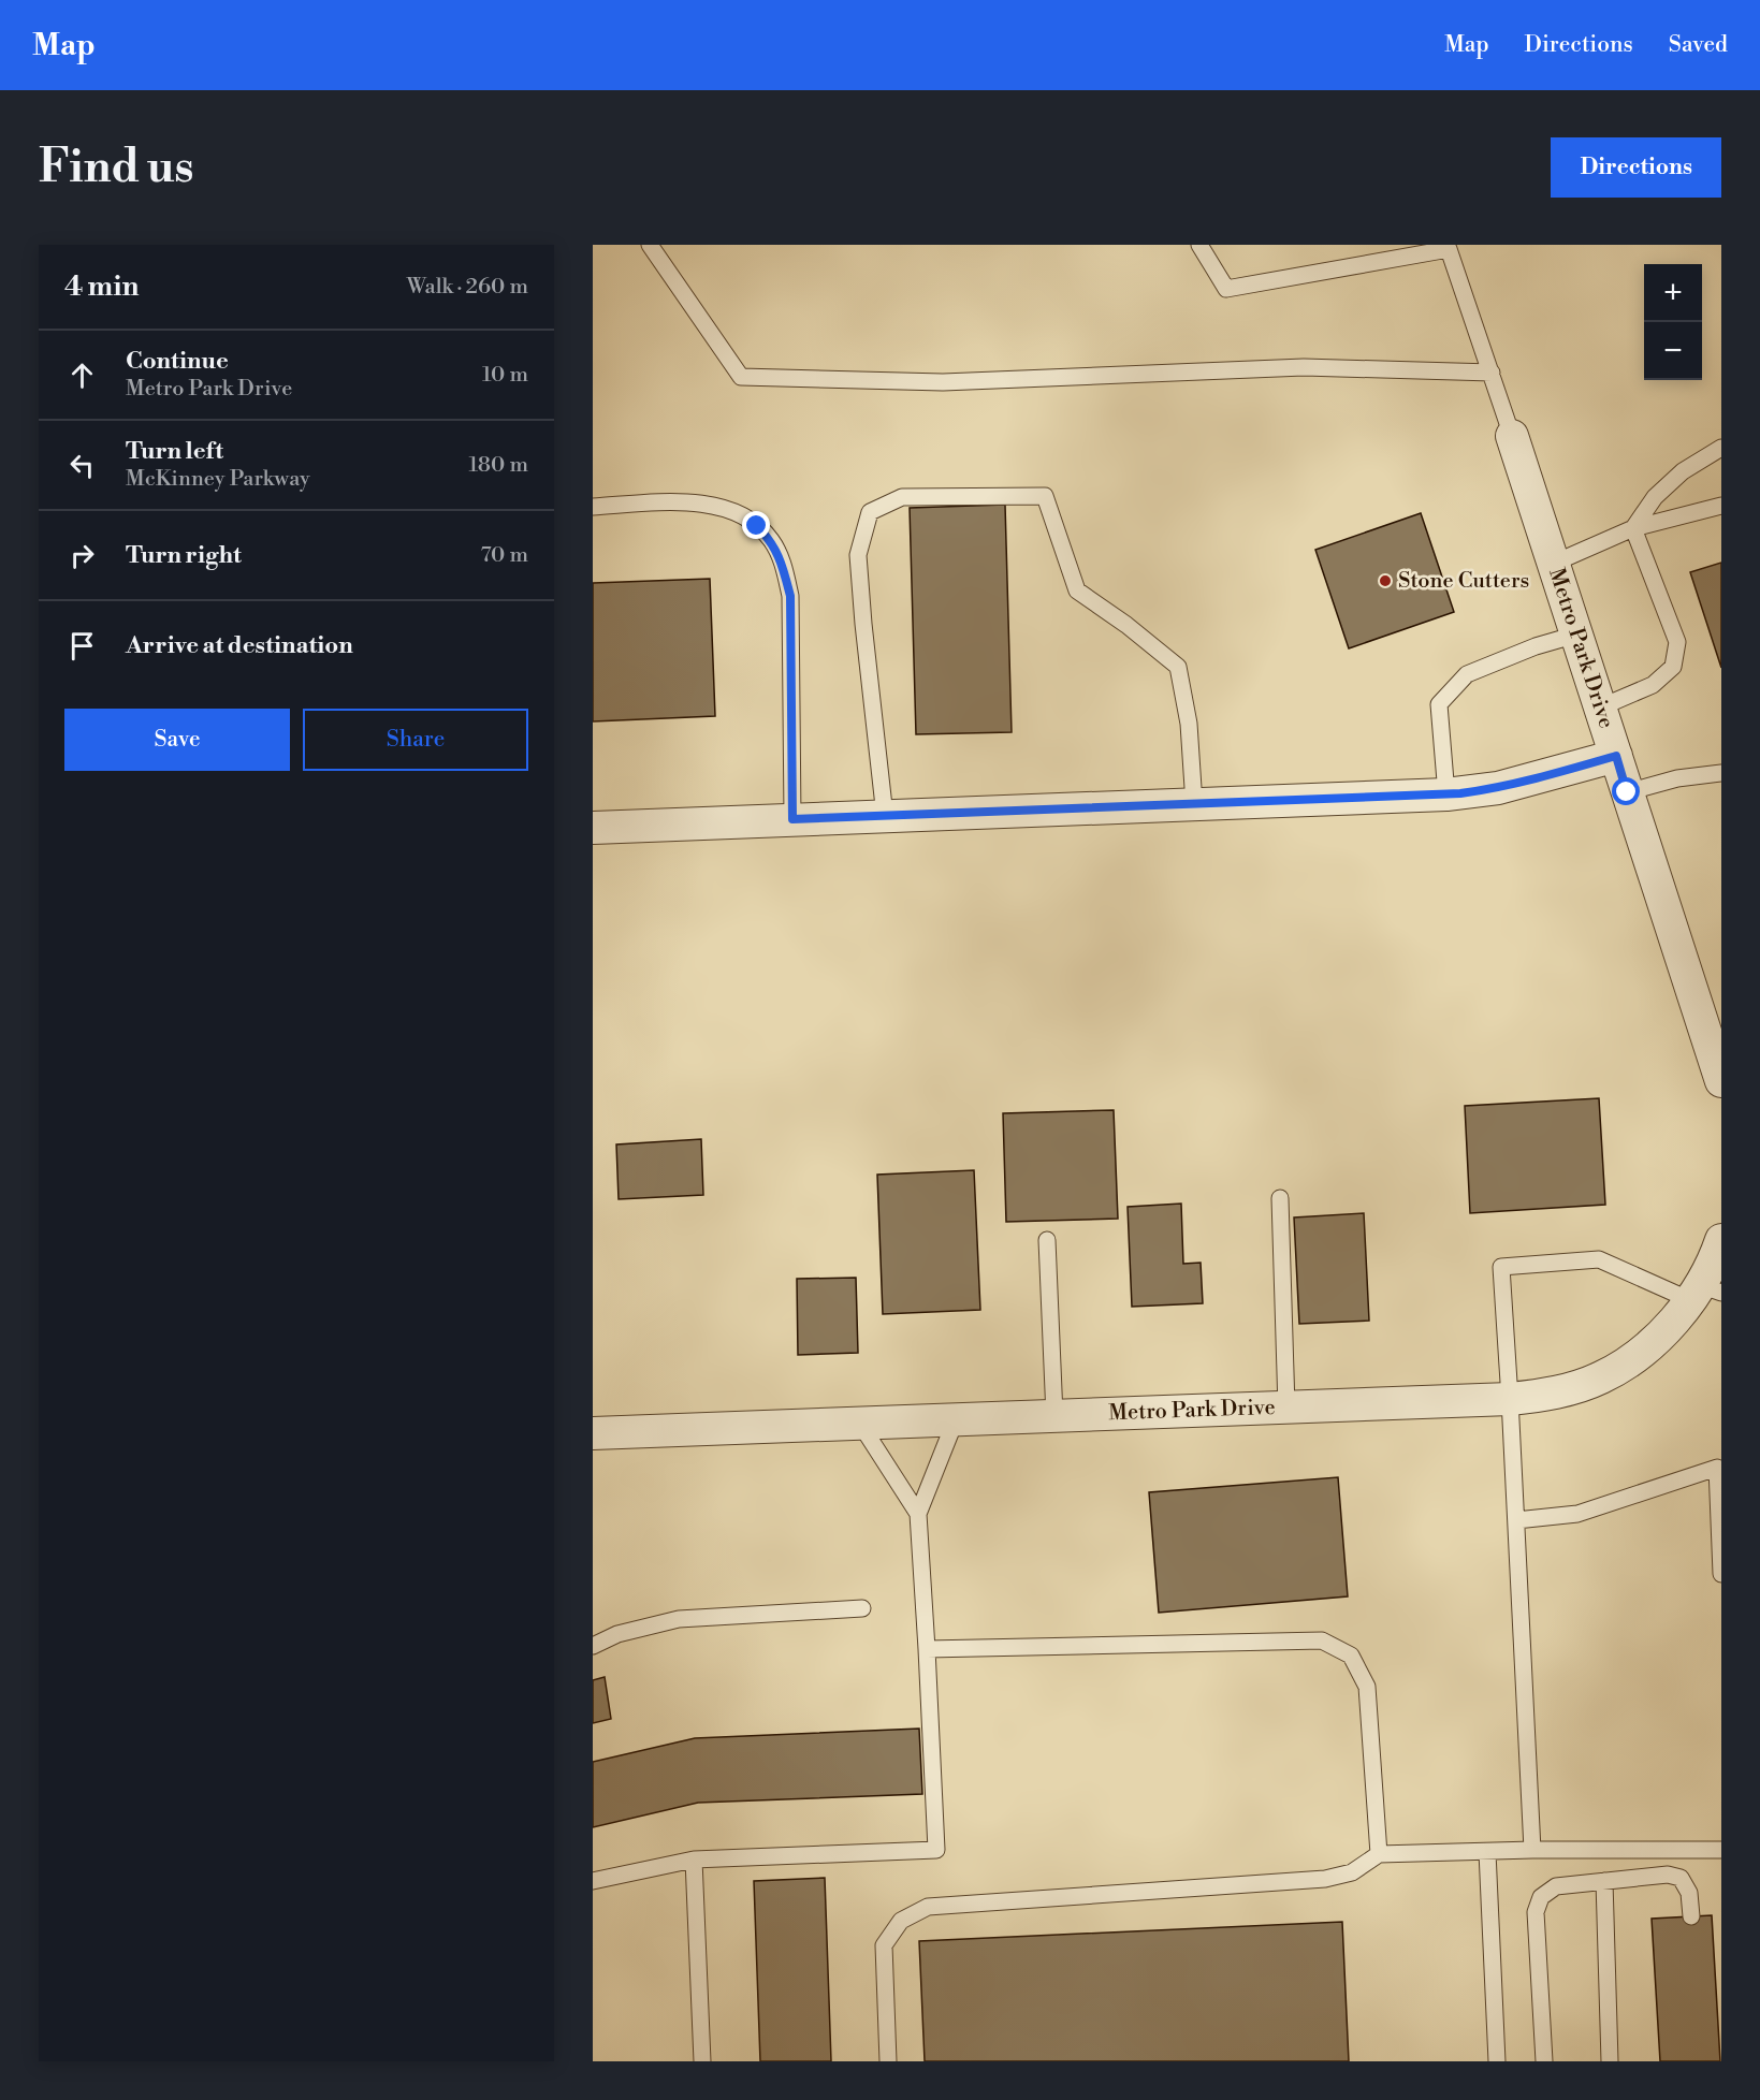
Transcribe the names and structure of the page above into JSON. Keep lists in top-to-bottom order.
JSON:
{
  "streets": {
    "street": ["Metro Park Drive"]
  },
  "places": ["Stone Cutters"],
  "page": {
    "header": "Map",
    "nav": ["Map", "Directions", "Saved"],
    "buttons": [
      "Directions",
      ["Save", "Share"]
    ],
    "title": "Find us",
    "heading": ["4 min", "Walk · 260 m"],
    "map_buttons": ["+", "−"],
    "list": [
      ["Continue", "Metro Park Drive", "10 m"],
      ["Turn left", "McKinney Parkway", "180 m"],
      ["Turn right", "70 m"],
      "Arrive at destination"
    ]
  }
}
